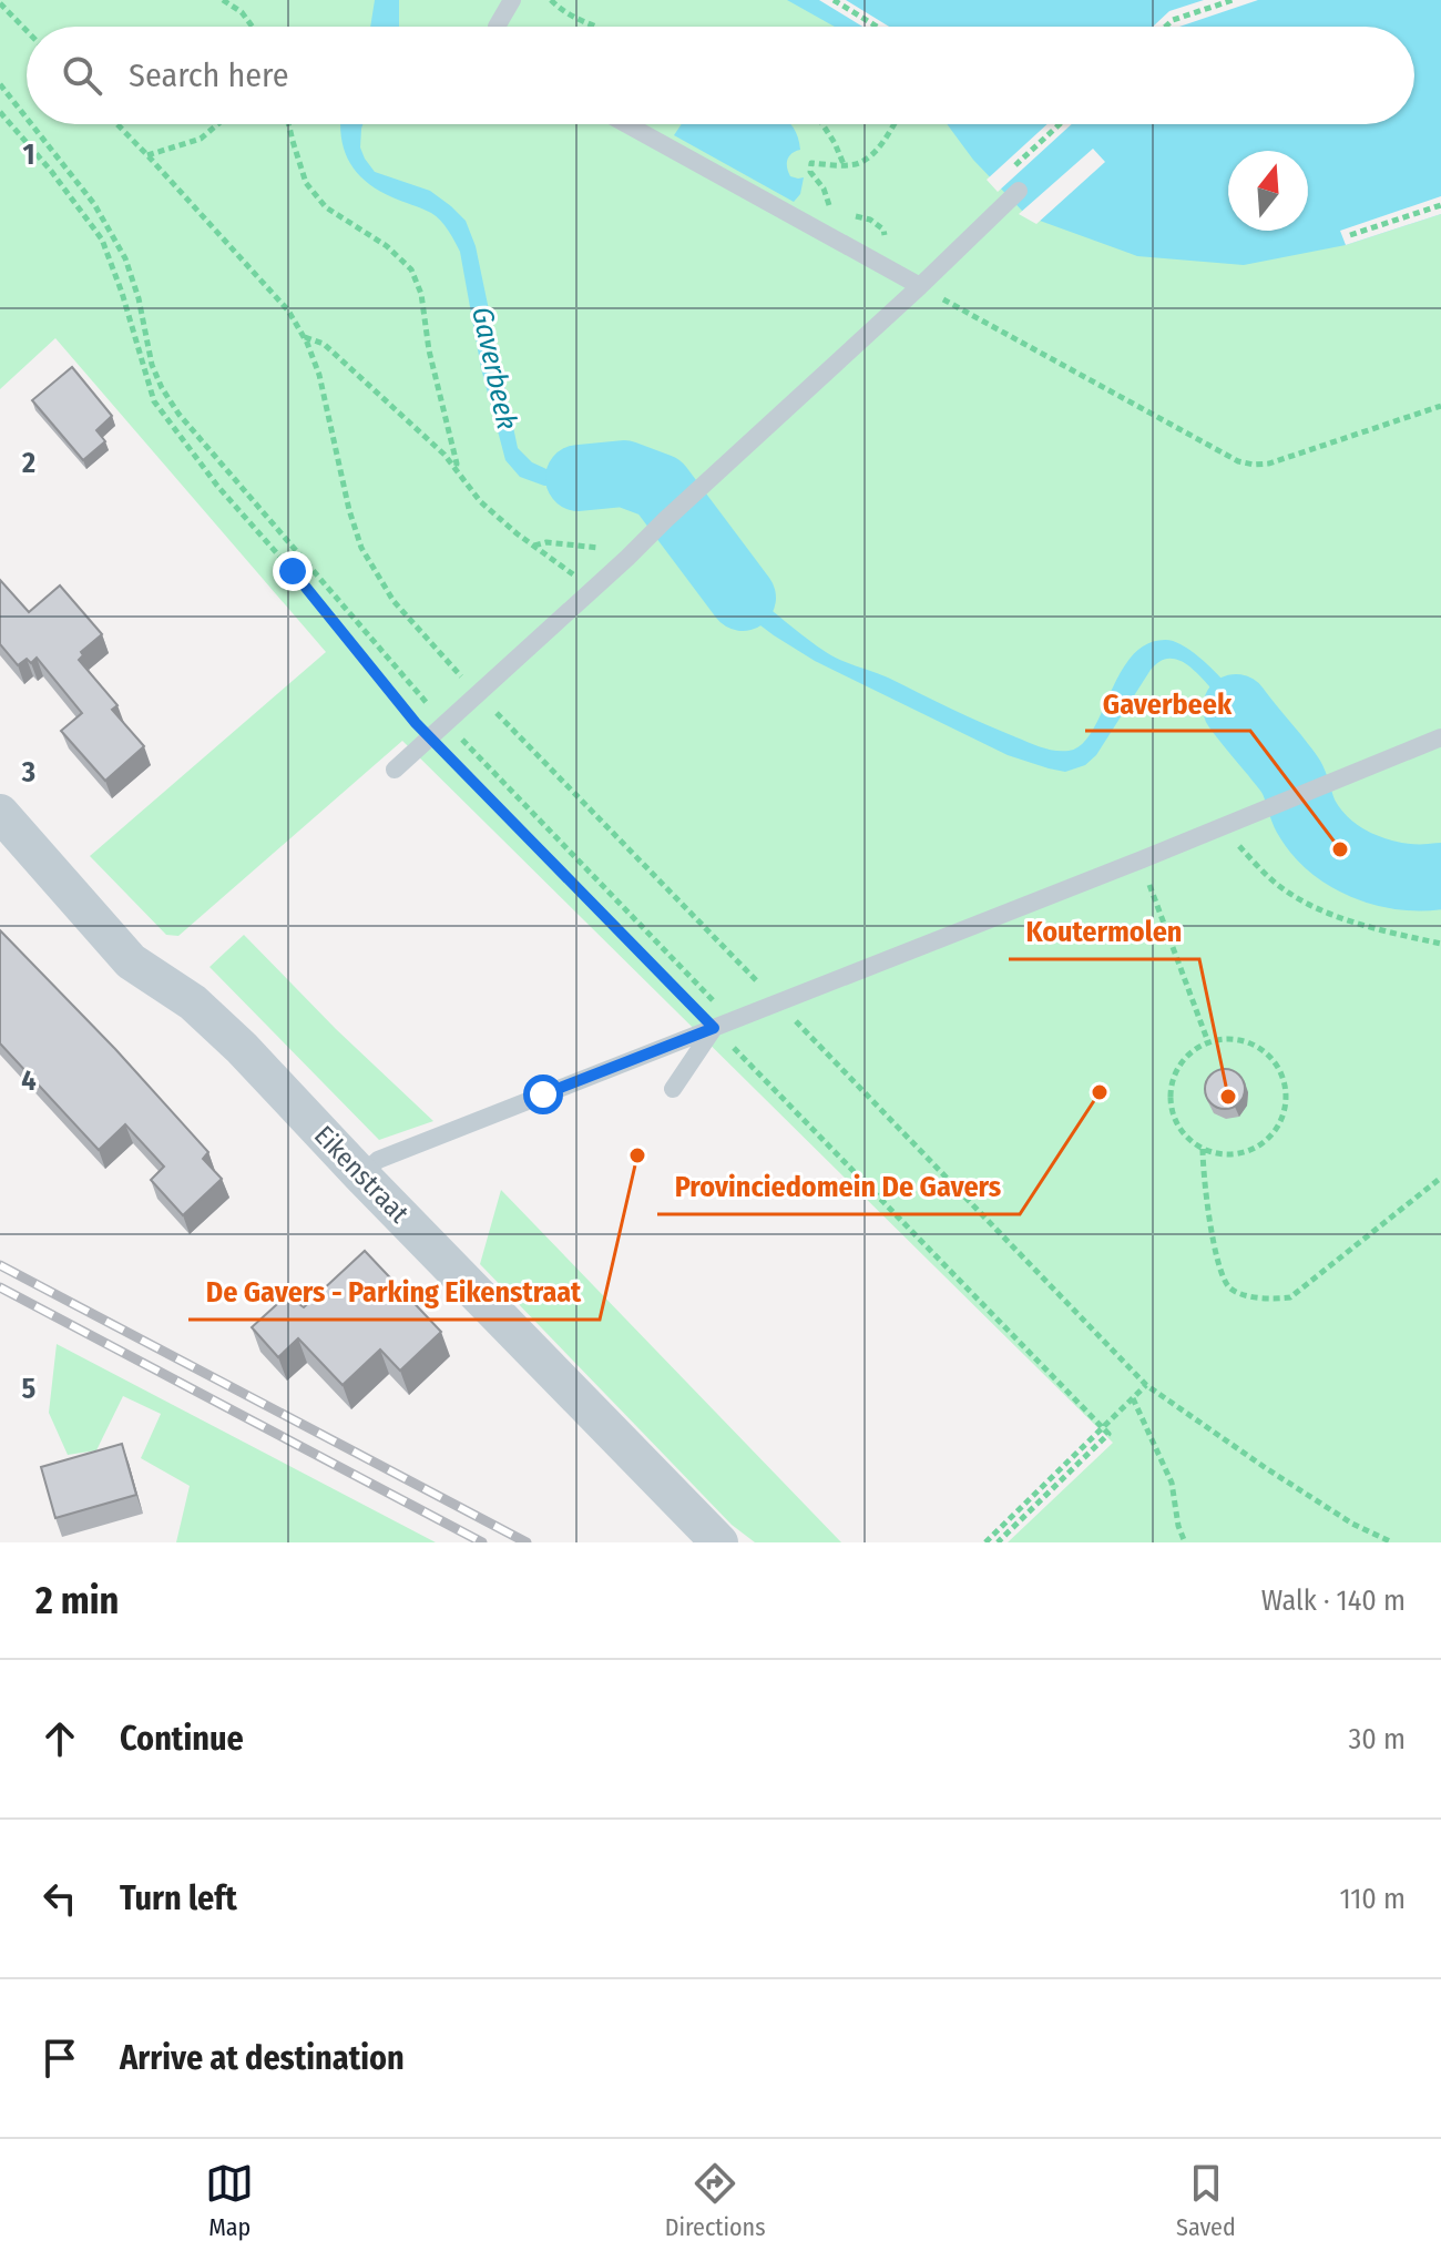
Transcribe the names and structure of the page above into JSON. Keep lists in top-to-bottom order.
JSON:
{
  "streets": {
    "street": ["Eikenstraat"]
  },
  "water": ["Gaverbeek"],
  "places": [
    "Gaverbeek",
    "Provinciedomein De Gavers",
    "Koutermolen",
    "De Gavers - Parking Eikenstraat"
  ],
  "north": "top",
  "page": {
    "search": "Search here",
    "heading": ["2 min", "Walk · 140 m"],
    "list": [
      ["Continue", "30 m"],
      ["Turn left", "110 m"],
      "Arrive at destination"
    ],
    "nav": ["Map", "Directions", "Saved"]
  },
  "grid": {
    "rows": [
      "1",
      "2",
      "3",
      "4",
      "5"
    ]
  }
}
